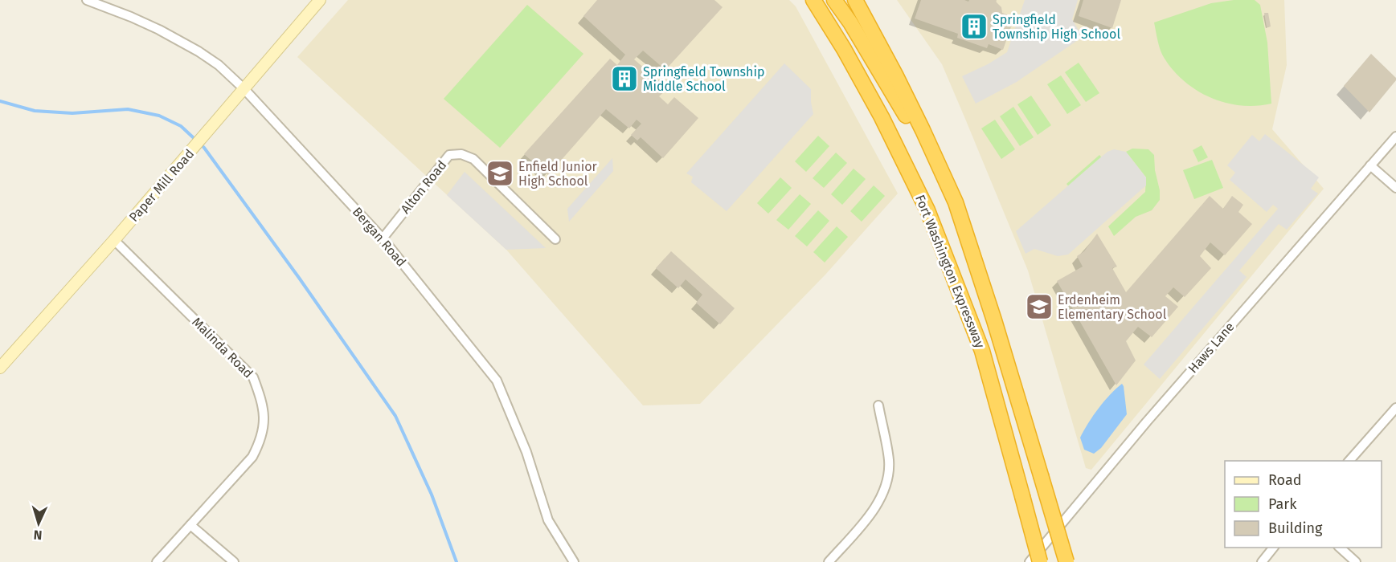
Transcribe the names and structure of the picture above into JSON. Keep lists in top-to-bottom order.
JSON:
{
  "streets": {
    "highway": ["Fort Washington Expressway"],
    "main road": ["Paper Mill Road"],
    "street": [
      "Alton Road",
      "Bergan Road",
      "Malinda Road",
      "Haws Lane"
    ]
  },
  "crossings": [
    ["Paper Mill Road", "Bergan Road"],
    ["Paper Mill Road", "Malinda Road"],
    ["Alton Road", "Bergan Road"]
  ],
  "places": {
    "building": ["Springfield Township High School", "Springfield Township Middle School"],
    "school or university": ["Enfield Junior High School", "Erdenheim Elementary School"]
  },
  "legend": ["Road", "Park", "Building"],
  "north": "bottom"
}
